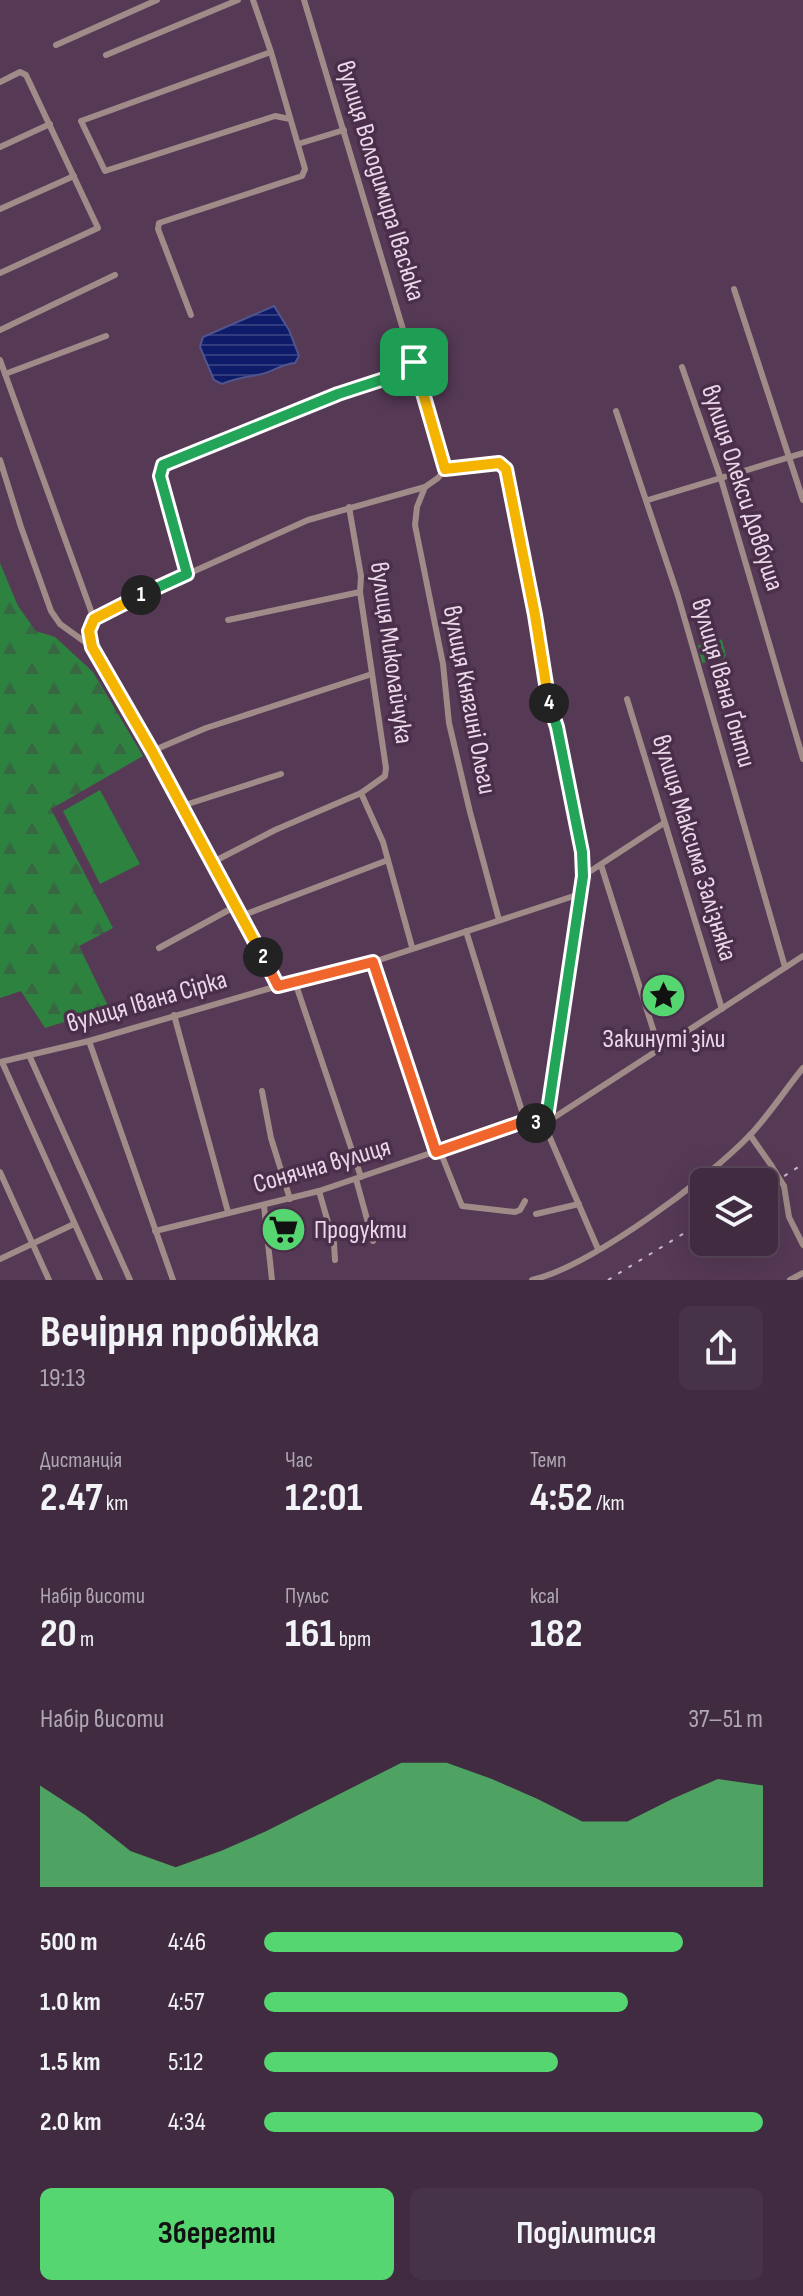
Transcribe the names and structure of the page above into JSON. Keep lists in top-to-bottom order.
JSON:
{
  "streets": {
    "street": [
      "вулиця Володимира Івасюка",
      "вулиця Олекси Довбуша",
      "вулиця Миколайчука",
      "вулиця Івана Ґонти",
      "вулиця Княгині Ольги",
      "вулиця Максима Залізняка",
      "вулиця Івана Сірка",
      "Сонячна вулиця"
    ]
  },
  "crossings": [
    ["вулиця Княгині Ольги", "вулиця Івана Сірка"]
  ],
  "places": {
    "place": ["Закинуті зіли"],
    "supermarket": ["Продукти"]
  },
  "page": {
    "pins": [
      "1",
      "4",
      "2",
      "3"
    ],
    "heading": ["Вечірня пробіжка", "19:13"],
    "stats": [
      ["Дистанція", "2.47 km"],
      ["Час", "12:01"],
      ["Темп", "4:52 /km"],
      ["Набір висоти", "20 m"],
      ["Пульс", "161 bpm"],
      ["kcal", "182"]
    ],
    "chart": ["Набір висоти", "37–51 m"],
    "list": [
      {
        "name": "500 m",
        "note": "4:46"
      },
      {
        "name": "1.0 km",
        "note": "4:57"
      },
      {
        "name": "1.5 km",
        "note": "5:12"
      },
      {
        "name": "2.0 km",
        "note": "4:34"
      }
    ],
    "buttons": ["Зберегти", "Поділитися"]
  }
}
